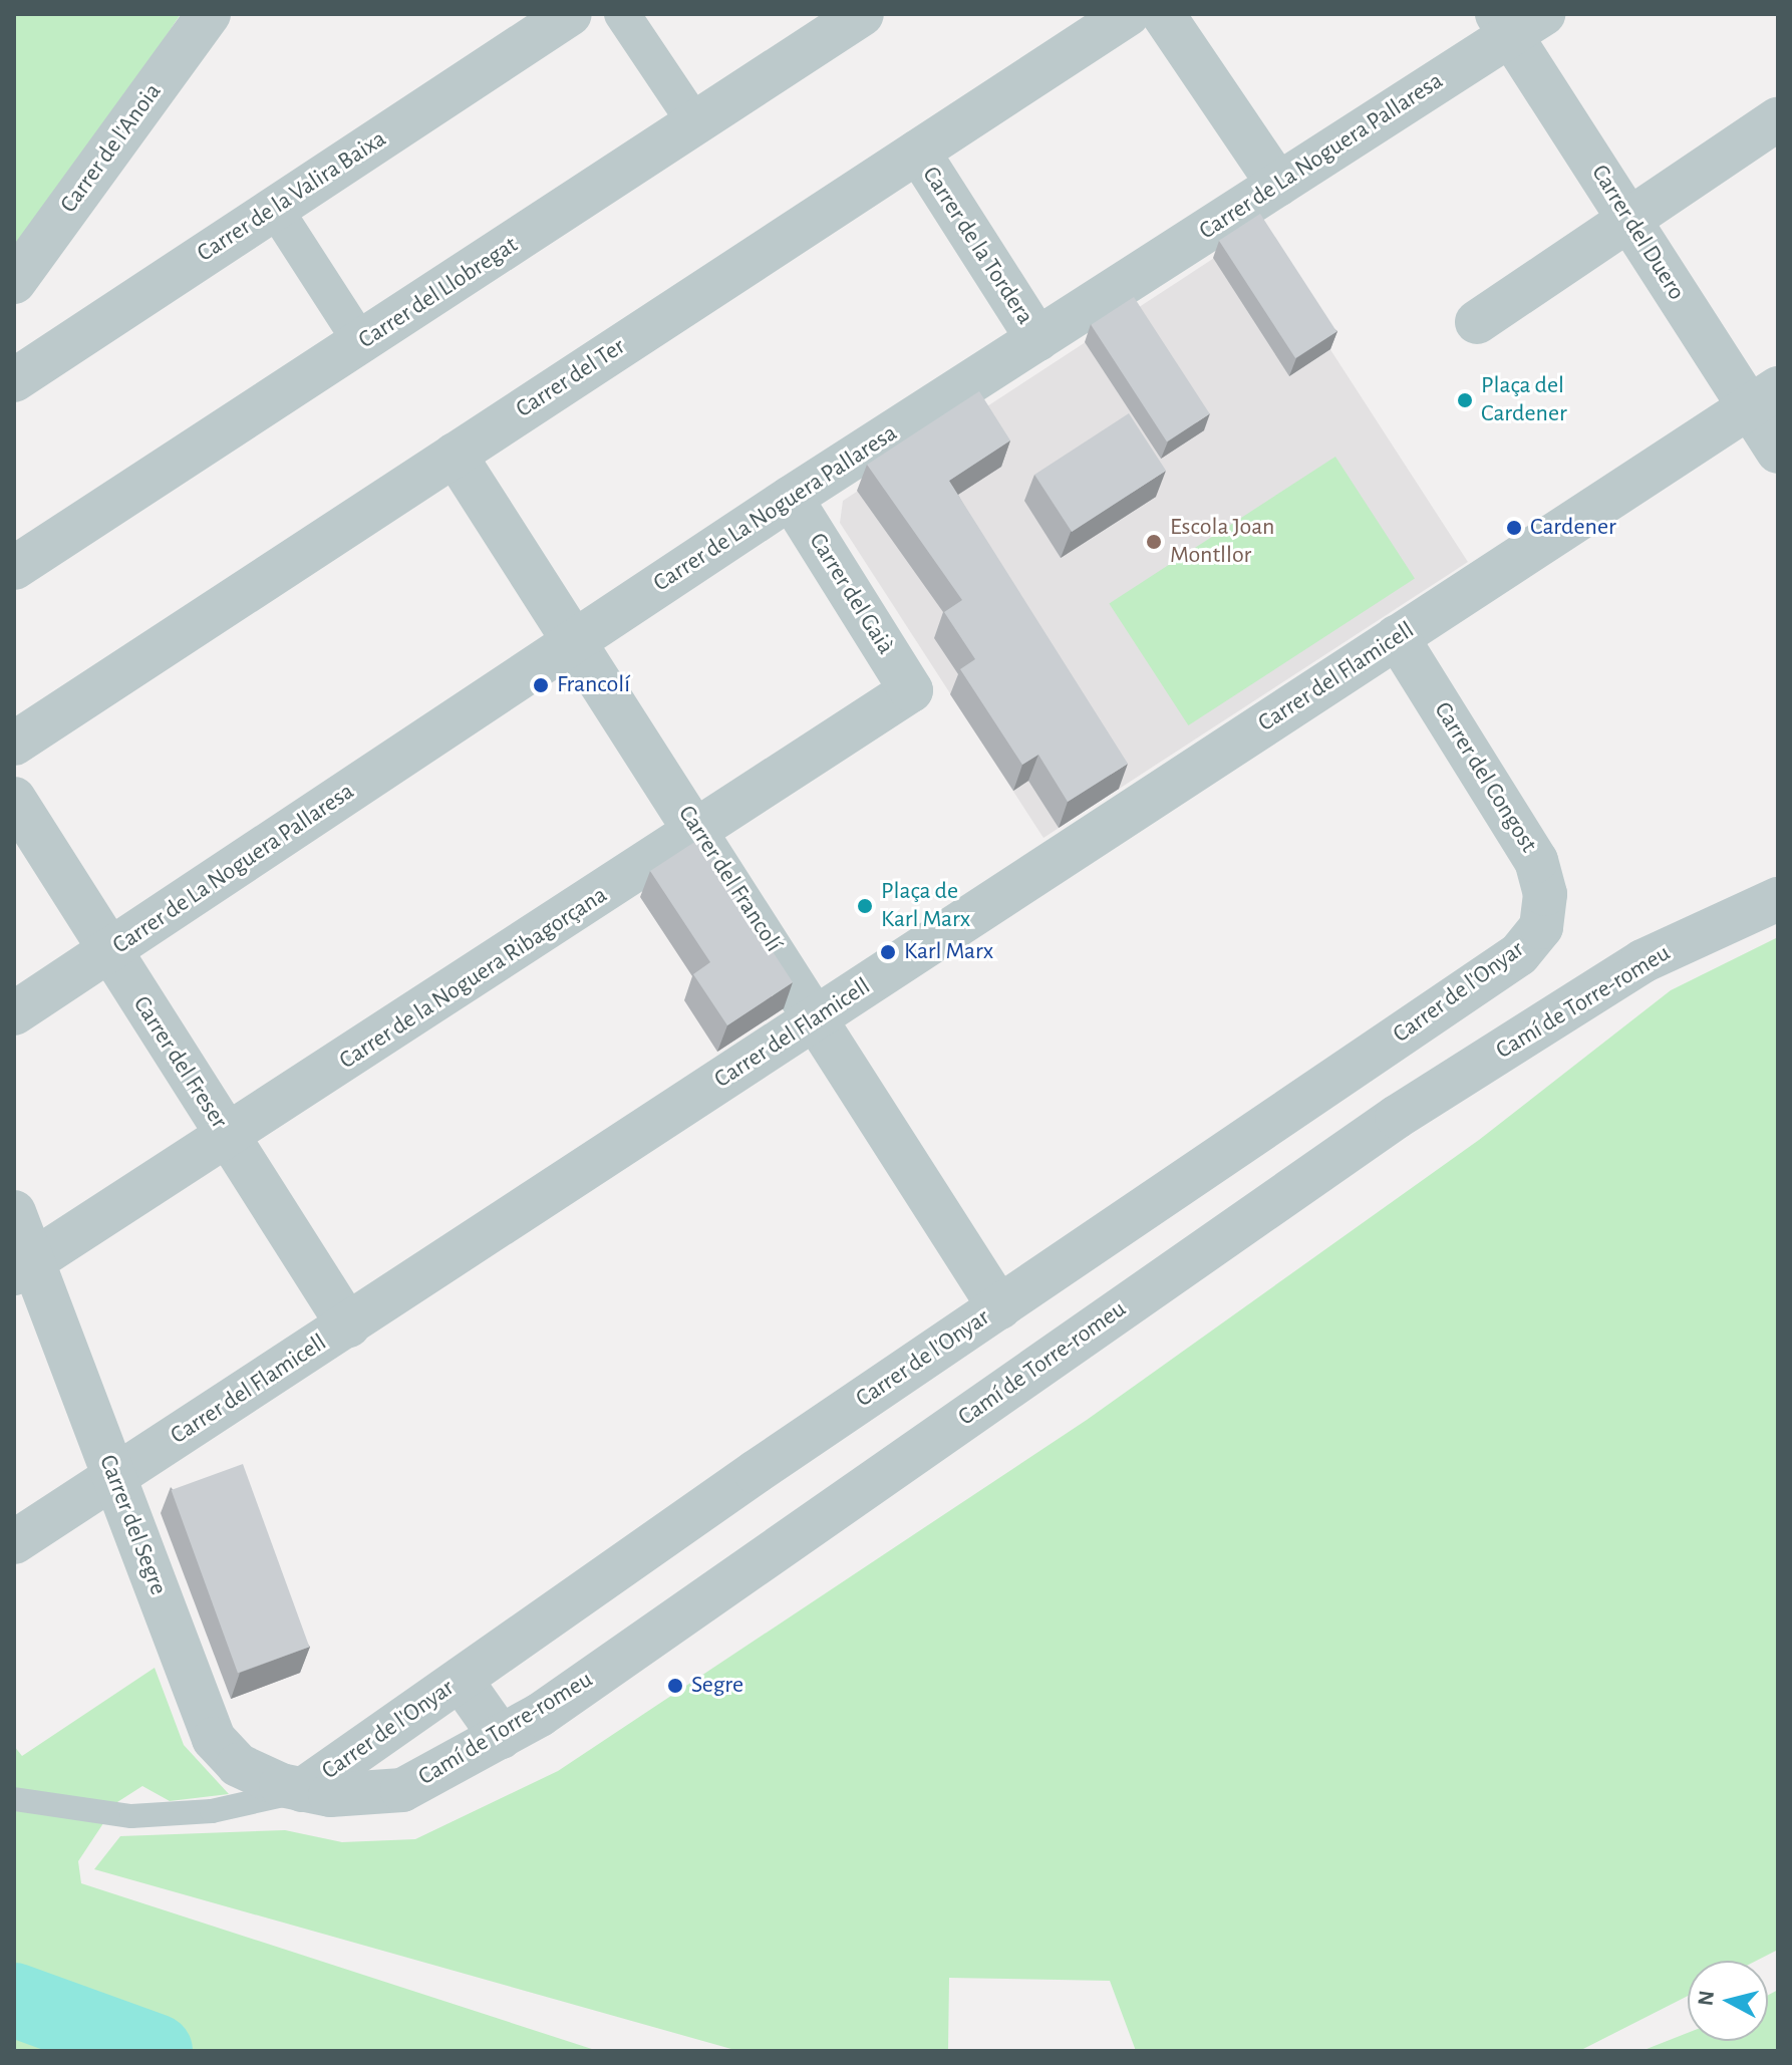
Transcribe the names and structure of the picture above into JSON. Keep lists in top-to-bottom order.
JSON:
{
  "streets": {
    "street": [
      "Carrer de l'Anoia",
      "Carrer de La Noguera Pallaresa",
      "Carrer de la Valira Baixa",
      "Carrer del Duero",
      "Carrer de la Tordera",
      "Carrer del Llobregat",
      "Carrer del Ter",
      "Carrer del Gaià",
      "Carrer del Flamicell",
      "Carrer del Congost",
      "Carrer del Francolí",
      "Carrer de la Noguera Ribagorçana",
      "Carrer de l'Onyar",
      "Camí de Torre-romeu",
      "Carrer del Freser",
      "Carrer del Segre"
    ]
  },
  "crossings": [
    ["Carrer de La Noguera Pallaresa", "Carrer del Duero"],
    ["Carrer de La Noguera Pallaresa", "Carrer de la Tordera"],
    ["Carrer de La Noguera Pallaresa", "Carrer del Gaià"],
    ["Carrer de La Noguera Pallaresa", "Carrer del Francolí"],
    ["Carrer de La Noguera Pallaresa", "Carrer del Freser"],
    ["Carrer del Duero", "Carrer del Flamicell"],
    ["Carrer de la Tordera", "Carrer del Ter"],
    ["Carrer del Ter", "Carrer del Francolí"],
    ["Carrer del Gaià", "Carrer de la Noguera Ribagorçana"],
    ["Carrer del Flamicell", "Carrer del Congost"],
    ["Carrer del Flamicell", "Carrer del Francolí"],
    ["Carrer del Flamicell", "Carrer del Freser"],
    ["Carrer del Flamicell", "Carrer del Segre"],
    ["Carrer del Congost", "Carrer de l'Onyar"],
    ["Carrer del Francolí", "Carrer de la Noguera Ribagorçana"],
    ["Carrer del Francolí", "Carrer de l'Onyar"],
    ["Carrer de la Noguera Ribagorçana", "Carrer del Freser"],
    ["Carrer de la Noguera Ribagorçana", "Carrer del Segre"],
    ["Carrer de l'Onyar", "Camí de Torre-romeu"],
    ["Carrer de l'Onyar", "Carrer del Segre"],
    ["Camí de Torre-romeu", "Carrer del Segre"]
  ],
  "places": [
    "Plaça del Cardener",
    "Cardener",
    "Escola Joan Montllor",
    "Francolí",
    "Plaça de Karl Marx",
    "Karl Marx",
    "Segre"
  ],
  "north": "left"
}
